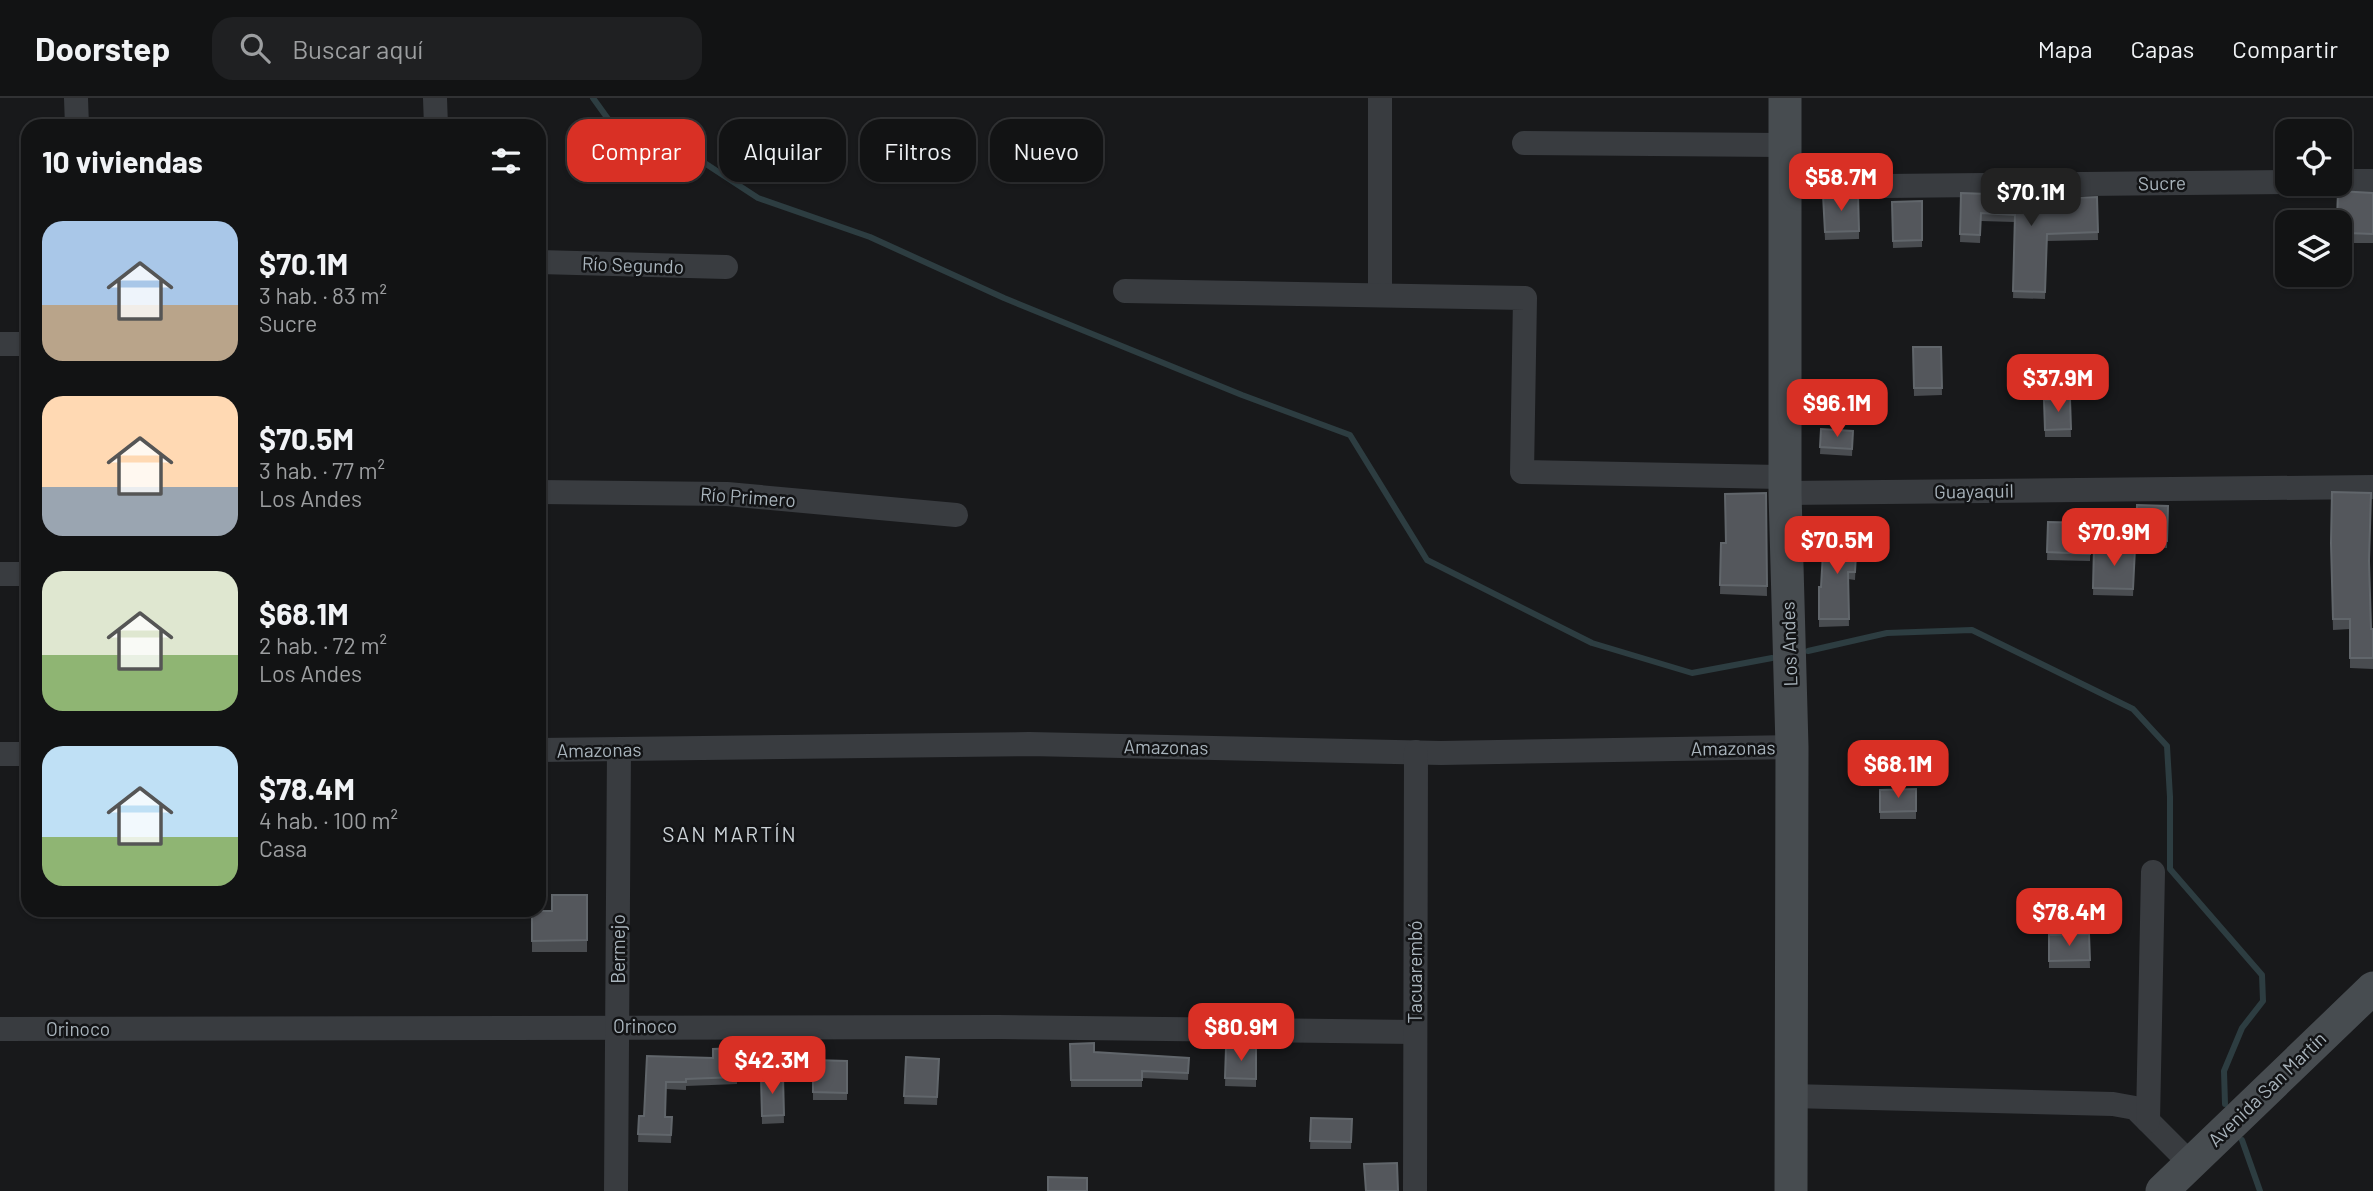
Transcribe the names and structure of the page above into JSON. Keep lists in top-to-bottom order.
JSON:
{
  "streets": {
    "main road": ["Los Andes", "Avenida San Martín"],
    "street": [
      "Sucre",
      "Río Segundo",
      "Guayaquil",
      "Río Primero",
      "Amazonas",
      "Bermejo",
      "Tacuarembó",
      "Orinoco"
    ]
  },
  "crossings": [
    ["Sucre", "Los Andes"],
    ["Guayaquil", "Los Andes"],
    ["Los Andes", "Amazonas"],
    ["Amazonas", "Bermejo"],
    ["Amazonas", "Tacuarembó"],
    ["Bermejo", "Orinoco"],
    ["Tacuarembó", "Orinoco"]
  ],
  "districts": ["SAN MARTÍN"],
  "page": {
    "header": "Doorstep",
    "search": "Buscar aquí",
    "nav": ["Mapa", "Capas", "Compartir"],
    "chip": [
      "Comprar",
      "Alquilar",
      "Filtros",
      "Nuevo"
    ],
    "heading": "10 viviendas",
    "price": [
      "$58.7M",
      "$70.1M",
      "$37.9M",
      "$96.1M",
      "$70.9M",
      "$70.5M",
      "$68.1M",
      "$78.4M",
      "$80.9M",
      "$42.3M"
    ],
    "list": [
      {
        "name": "$70.1M",
        "note": "3 hab. · 83 m² · Sucre"
      },
      {
        "name": "$70.5M",
        "note": "3 hab. · 77 m² · Los Andes"
      },
      {
        "name": "$68.1M",
        "note": "2 hab. · 72 m² · Los Andes"
      },
      {
        "name": "$78.4M",
        "note": "4 hab. · 100 m² · Casa"
      }
    ]
  }
}
